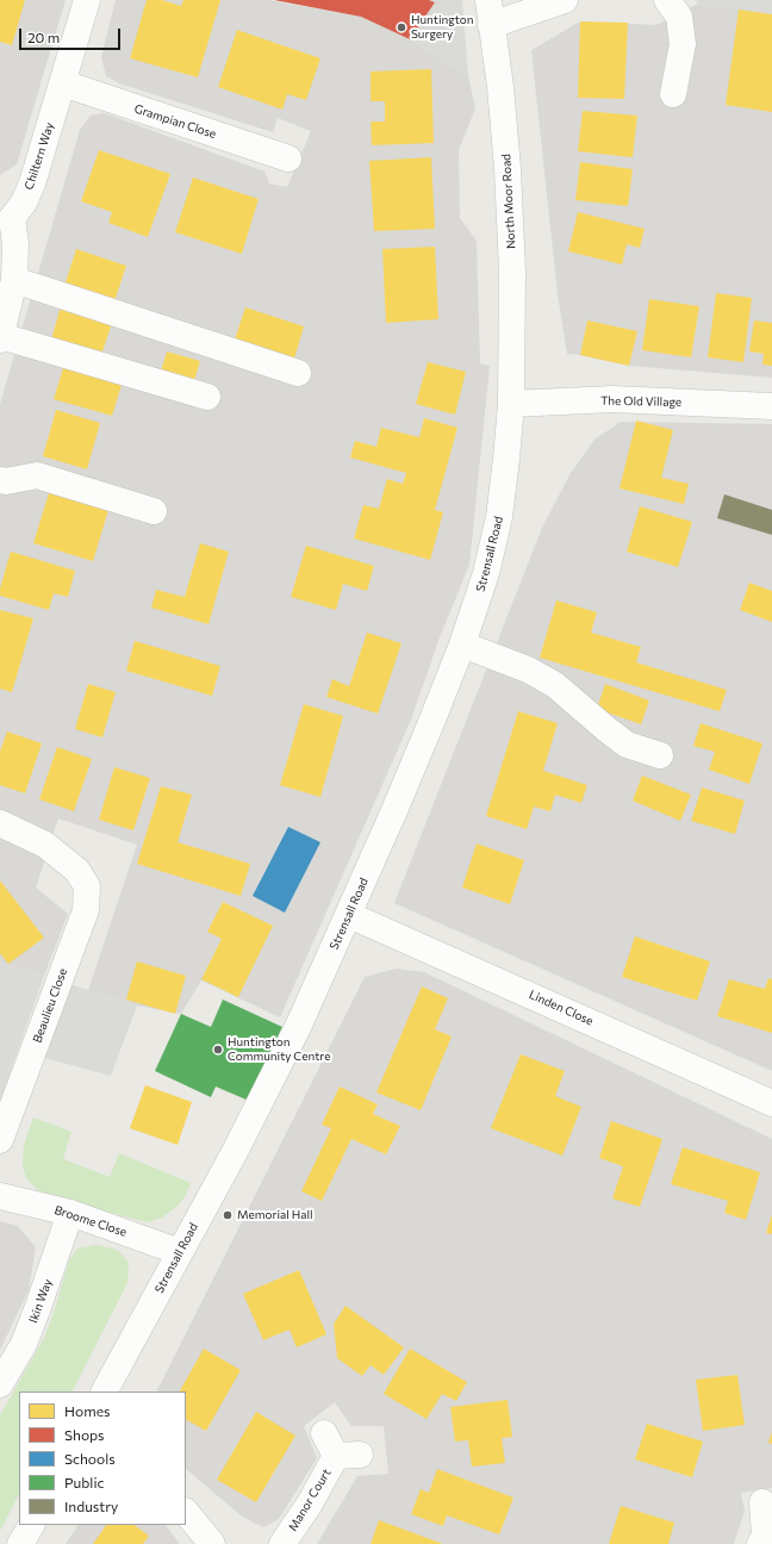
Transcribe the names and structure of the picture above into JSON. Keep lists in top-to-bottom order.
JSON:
{
  "streets": {
    "street": [
      "Grampian Close",
      "Chiltern Way",
      "North Moor Road",
      "The Old Village",
      "Strensall Road",
      "Beaulieu Close",
      "Linden Close",
      "Broome Close",
      "Ikin Way",
      "Manor Court"
    ]
  },
  "crossings": [
    ["Grampian Close", "Chiltern Way"],
    ["North Moor Road", "The Old Village"],
    ["North Moor Road", "Strensall Road"],
    ["The Old Village", "Strensall Road"],
    ["Strensall Road", "Linden Close"],
    ["Strensall Road", "Broome Close"],
    ["Broome Close", "Ikin Way"]
  ],
  "places": ["Huntington Surgery", "Huntington Community Centre", "Memorial Hall"],
  "legend": [
    "Homes",
    "Shops",
    "Schools",
    "Public",
    "Industry"
  ],
  "scale_bar": "20 m"
}
